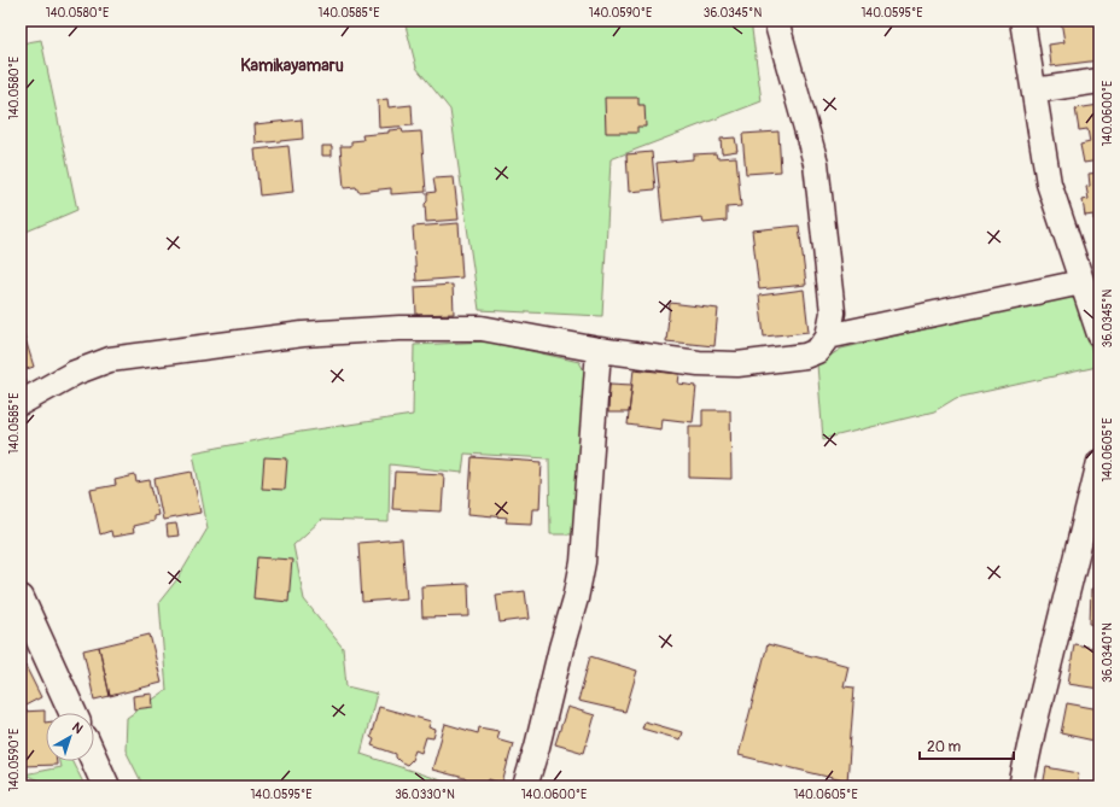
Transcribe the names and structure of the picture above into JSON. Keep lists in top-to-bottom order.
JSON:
{
  "districts": ["Kamikayamaru"],
  "scale_bar": "20 m",
  "north": "top right",
  "coordinates": [
    "140.0580°E",
    "140.0585°E",
    "140.0590°E",
    "36.0345°N",
    "140.0595°E",
    "140.0600°E",
    "140.0605°E",
    "36.0340°N",
    "36.0330°N"
  ]
}
